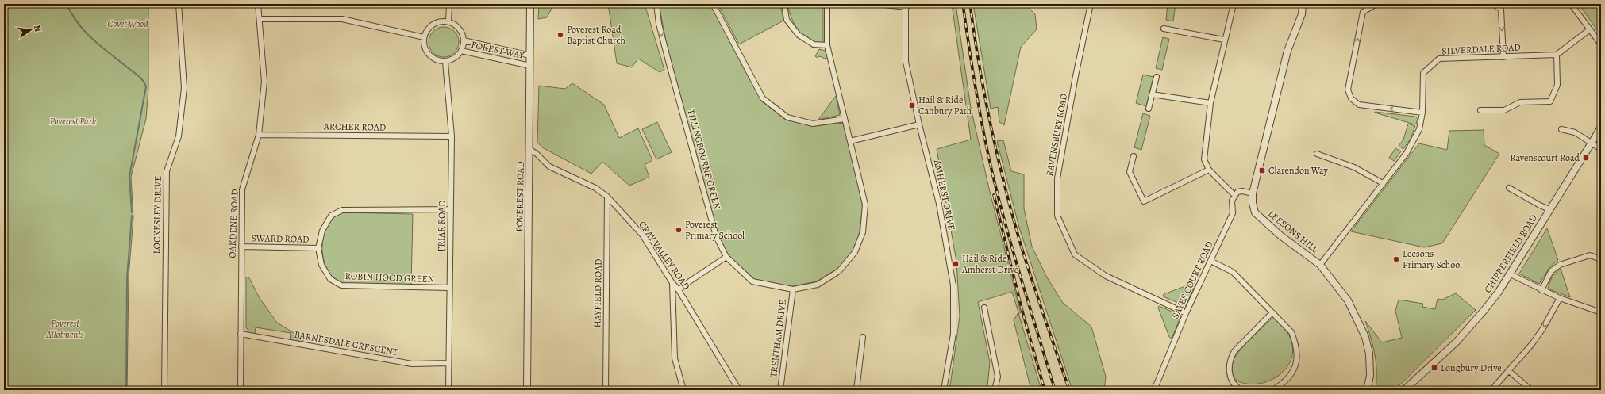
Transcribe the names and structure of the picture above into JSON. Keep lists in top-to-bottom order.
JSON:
{
  "streets": {
    "street": [
      "SILVERDALE ROAD",
      "FOREST WAY",
      "ARCHER ROAD",
      "RAVENSBURY ROAD",
      "TILLINGBOURNE GREEN",
      "AMHERST DRIVE",
      "POVEREST ROAD",
      "LOCKESLEY DRIVE",
      "OAKDENE ROAD",
      "FRIAR ROAD",
      "LEESONS HILL",
      "SWARD ROAD",
      "CHIPPERFIELD ROAD",
      "CRAY VALLEY ROAD",
      "ROBIN HOOD GREEN",
      "SAYES COURT ROAD",
      "HAYFIELD ROAD",
      "TRENTHAM DRIVE",
      "BARNESDALE CRESCENT"
    ]
  },
  "crossings": [
    ["SILVERDALE ROAD", "LEESONS HILL"],
    ["FOREST WAY", "POVEREST ROAD"],
    ["FOREST WAY", "FRIAR ROAD"],
    ["ARCHER ROAD", "OAKDENE ROAD"],
    ["ARCHER ROAD", "FRIAR ROAD"],
    ["RAVENSBURY ROAD", "SAYES COURT ROAD"],
    ["TILLINGBOURNE GREEN", "TRENTHAM DRIVE"],
    ["POVEREST ROAD", "CRAY VALLEY ROAD"],
    ["OAKDENE ROAD", "SWARD ROAD"],
    ["OAKDENE ROAD", "BARNESDALE CRESCENT"],
    ["FRIAR ROAD", "ROBIN HOOD GREEN"],
    ["FRIAR ROAD", "BARNESDALE CRESCENT"],
    ["SWARD ROAD", "ROBIN HOOD GREEN"],
    ["CRAY VALLEY ROAD", "HAYFIELD ROAD"]
  ],
  "one_way": ["TILLINGBOURNE GREEN"],
  "parks": ["Covet Wood", "Poverest Park", "Poverest Allotments"],
  "places": {
    "other": ["Poverest Road Baptist Church", "Poverest Primary School", "Leesons Primary School"],
    "transit": [
      "Hail & Ride Canbury Path",
      "Ravenscourt Road",
      "Clarendon Way",
      "Hail & Ride Amherst Drive",
      "Longbury Drive"
    ]
  },
  "north": "right"
}
